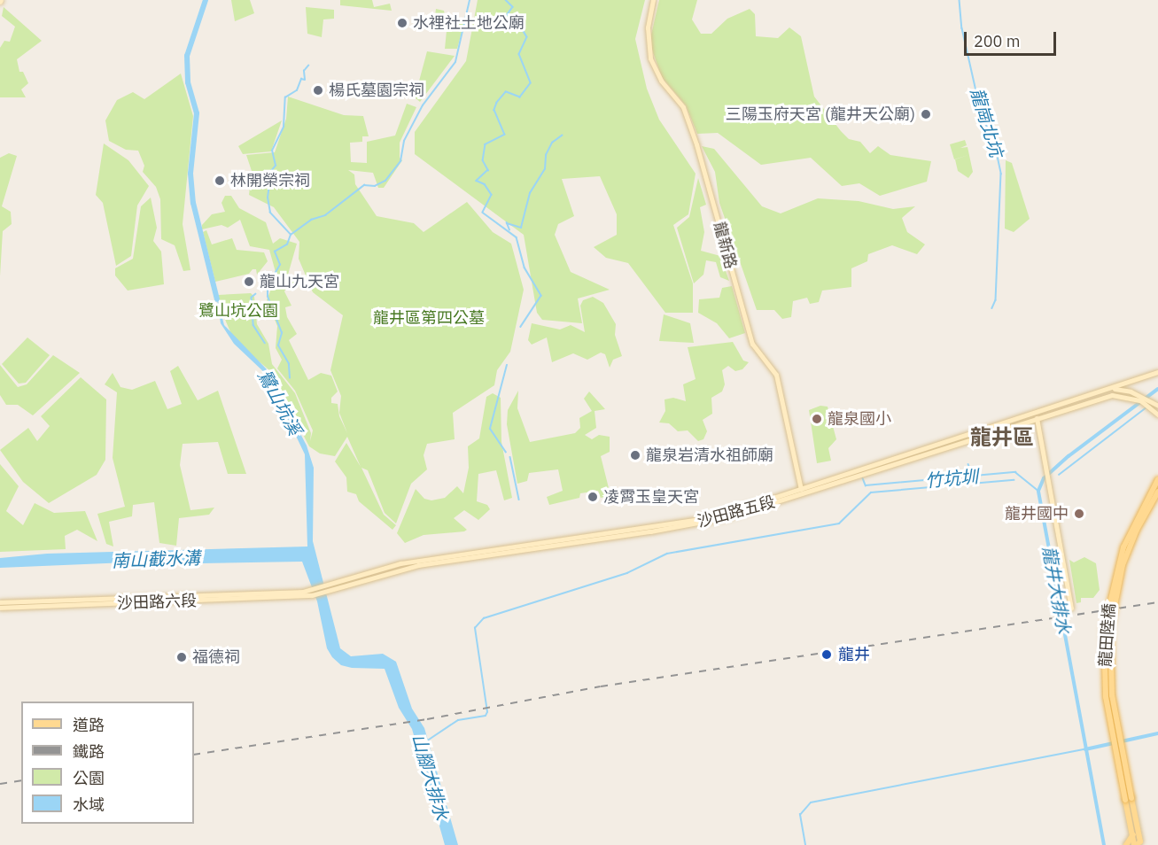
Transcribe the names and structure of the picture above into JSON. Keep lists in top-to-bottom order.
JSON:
{
  "streets": {
    "main road": ["龍田陸橋"],
    "street": ["龍新路", "沙田路五段", "沙田路六段"]
  },
  "crossings": [
    ["龍新路", "沙田路五段"]
  ],
  "districts": ["龍井區"],
  "water": [
    "龍崗北坑",
    "鷺山坑溪",
    "竹坑圳",
    "南山截水溝",
    "龍井大排水",
    "山腳大排水"
  ],
  "parks": ["鷺山坑公園", "龍井區第四公墓"],
  "places": [
    "水裡社土地公廟",
    "楊氏墓園宗祠",
    "三陽玉府天宮 (龍井天公廟)",
    "林開榮宗祠",
    "龍山九天宮",
    "龍泉國小",
    "龍泉岩清水祖師廟",
    "凌霄玉皇天宮",
    "龍井國中",
    "龍井",
    "福德祠"
  ],
  "legend": [
    "道路",
    "鐵路",
    "公園",
    "水域"
  ],
  "scale_bar": "200 m"
}
